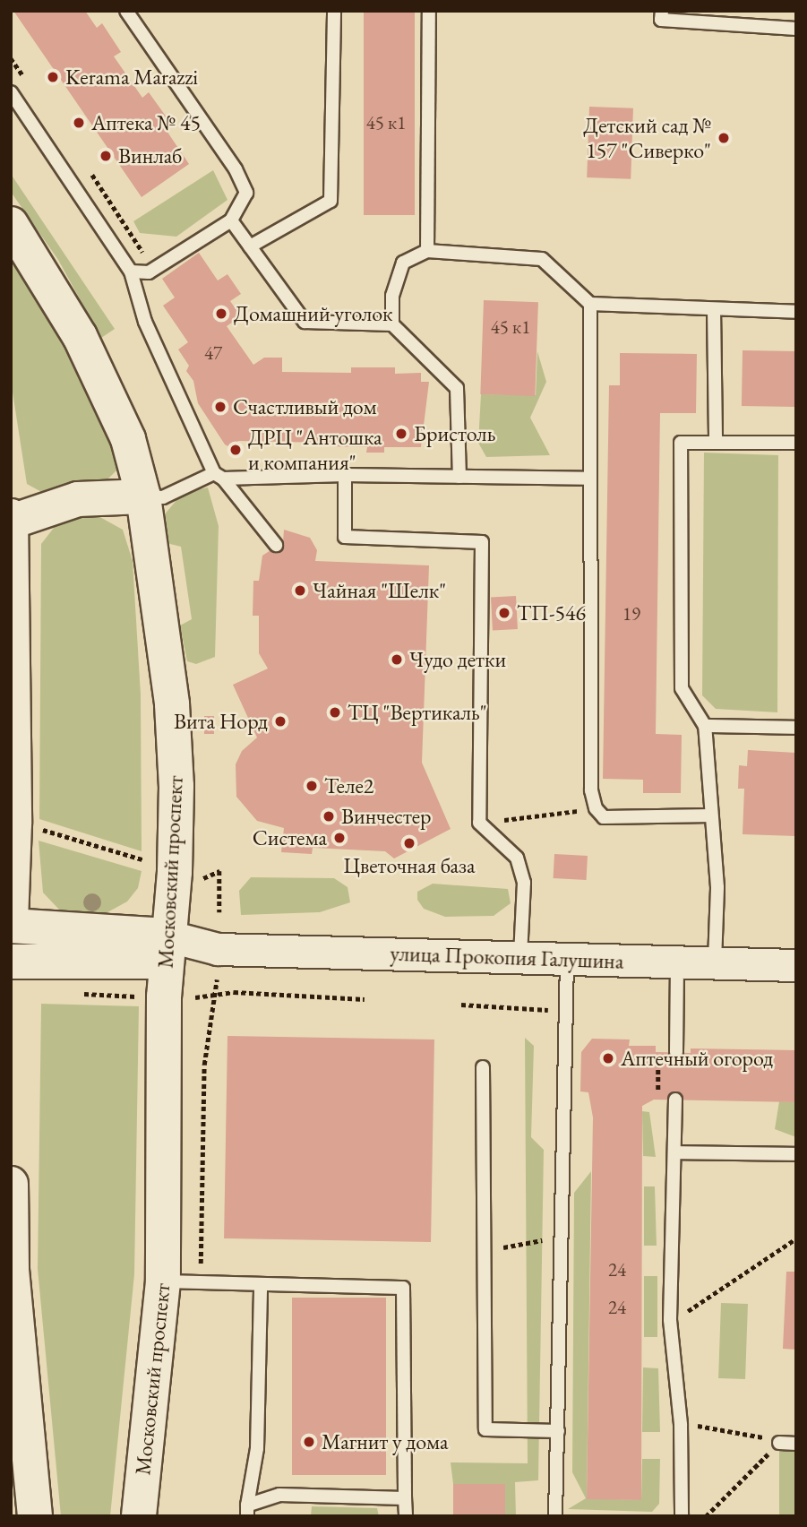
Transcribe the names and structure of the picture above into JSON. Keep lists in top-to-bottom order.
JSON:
{
  "streets": {
    "main road": ["Московский проспект", "улица Прокопия Галушина"]
  },
  "crossings": [
    ["Московский проспект", "улица Прокопия Галушина"]
  ],
  "places": [
    "Kerama Marazzi",
    "Аптека № 45",
    "Детский сад № 157 \"Сиверко\"",
    "Винлаб",
    "Домашний уголок",
    "Счастливый дом",
    "Бристоль",
    "ДРЦ \"Антошка и компания\"",
    "Чайная \"Шелк\"",
    "ТП-546",
    "Чудо детки",
    "ТЦ \"Вертикаль\"",
    "Вита Норд",
    "Теле2",
    "Винчестер",
    "Система",
    "Цветочная база",
    "Аптечный огород",
    "Магнит у дома"
  ],
  "house_numbers": [
    "45 к1",
    "45 к1",
    "47",
    "19",
    "24",
    "24"
  ]
}
